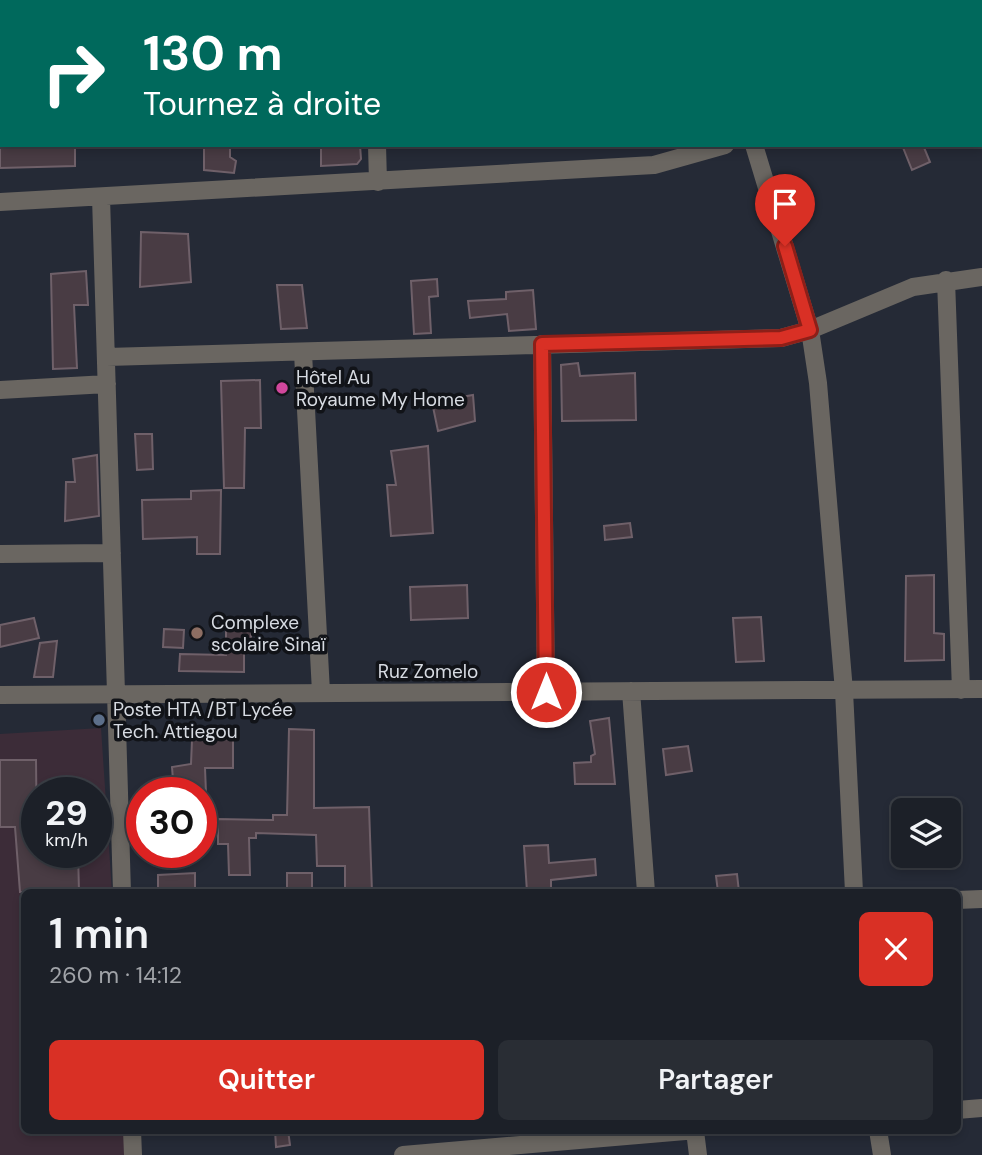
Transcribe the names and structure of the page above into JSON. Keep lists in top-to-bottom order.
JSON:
{
  "streets": {
    "street": ["Ruz Zomelo"]
  },
  "places": ["Hôtel Au Royaume My Home", "Complexe scolaire Sinaï", "Poste HTA /BT Lycée Tech. Attiegou"],
  "page": {
    "turn": ["130 m", "Tournez à droite"],
    "speed": "29 km/h",
    "limit": "30",
    "heading": ["1 min", "260 m · 14:12"],
    "buttons": ["Quitter", "Partager"]
  }
}
